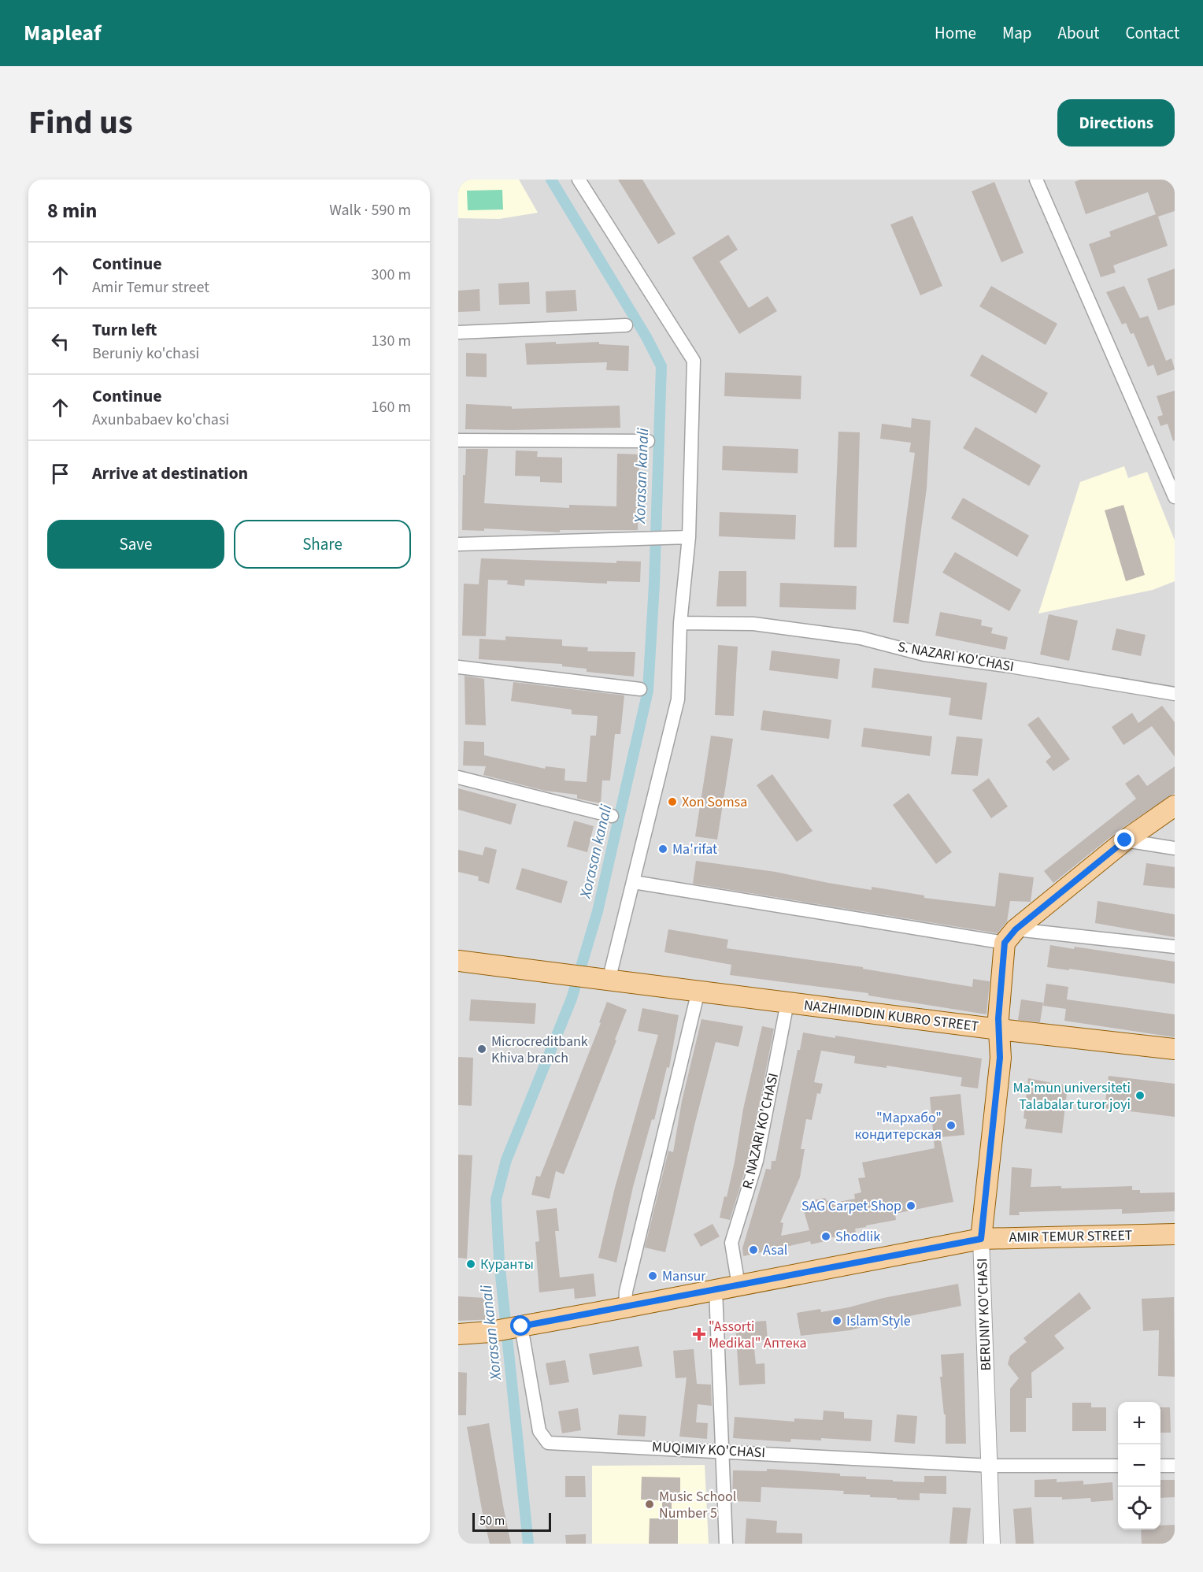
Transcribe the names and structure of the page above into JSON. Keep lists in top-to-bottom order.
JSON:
{
  "streets": {
    "main road": ["NAZHIMIDDIN KUBRO STREET", "AMIR TEMUR STREET", "BERUNIY KO'CHASI"],
    "street": ["S. NAZARI KO'CHASI", "R. NAZARI KO'CHASI", "MUQIMIY KO'CHASI"]
  },
  "crossings": [
    ["NAZHIMIDDIN KUBRO STREET", "R. NAZARI KO'CHASI"],
    ["NAZHIMIDDIN KUBRO STREET", "BERUNIY KO'CHASI"],
    ["R. NAZARI KO'CHASI", "AMIR TEMUR STREET"],
    ["AMIR TEMUR STREET", "BERUNIY KO'CHASI"],
    ["AMIR TEMUR STREET", "MUQIMIY KO'CHASI"],
    ["BERUNIY KO'CHASI", "MUQIMIY KO'CHASI"]
  ],
  "water": ["Xorasan kanali"],
  "places": {
    "other": [
      "Xon Somsa",
      "Ma'rifat",
      "Microcreditbank Khiva branch",
      "Ma'mun universiteti Talabalar turor joyi",
      "\"Мархабо\" кондитерская",
      "SAG Carpet Shop",
      "Shodlik",
      "Asal",
      "Куранты",
      "Mansur",
      "Islam Style",
      "Music School Number 5"
    ],
    "health": ["\"Assorti Medikal\" Аптека"]
  },
  "scale_bar": "50 m",
  "page": {
    "header": "Mapleaf",
    "nav": [
      "Home",
      "Map",
      "About",
      "Contact"
    ],
    "title": "Find us",
    "buttons": [
      "Directions",
      ["Save", "Share"]
    ],
    "heading": ["8 min", "Walk · 590 m"],
    "list": [
      ["Continue", "Amir Temur street", "300 m"],
      ["Turn left", "Beruniy ko'chasi", "130 m"],
      ["Continue", "Axunbabaev ko'chasi", "160 m"],
      "Arrive at destination"
    ],
    "map_buttons": ["+", "−"],
    "scale": "50 m"
  }
}
